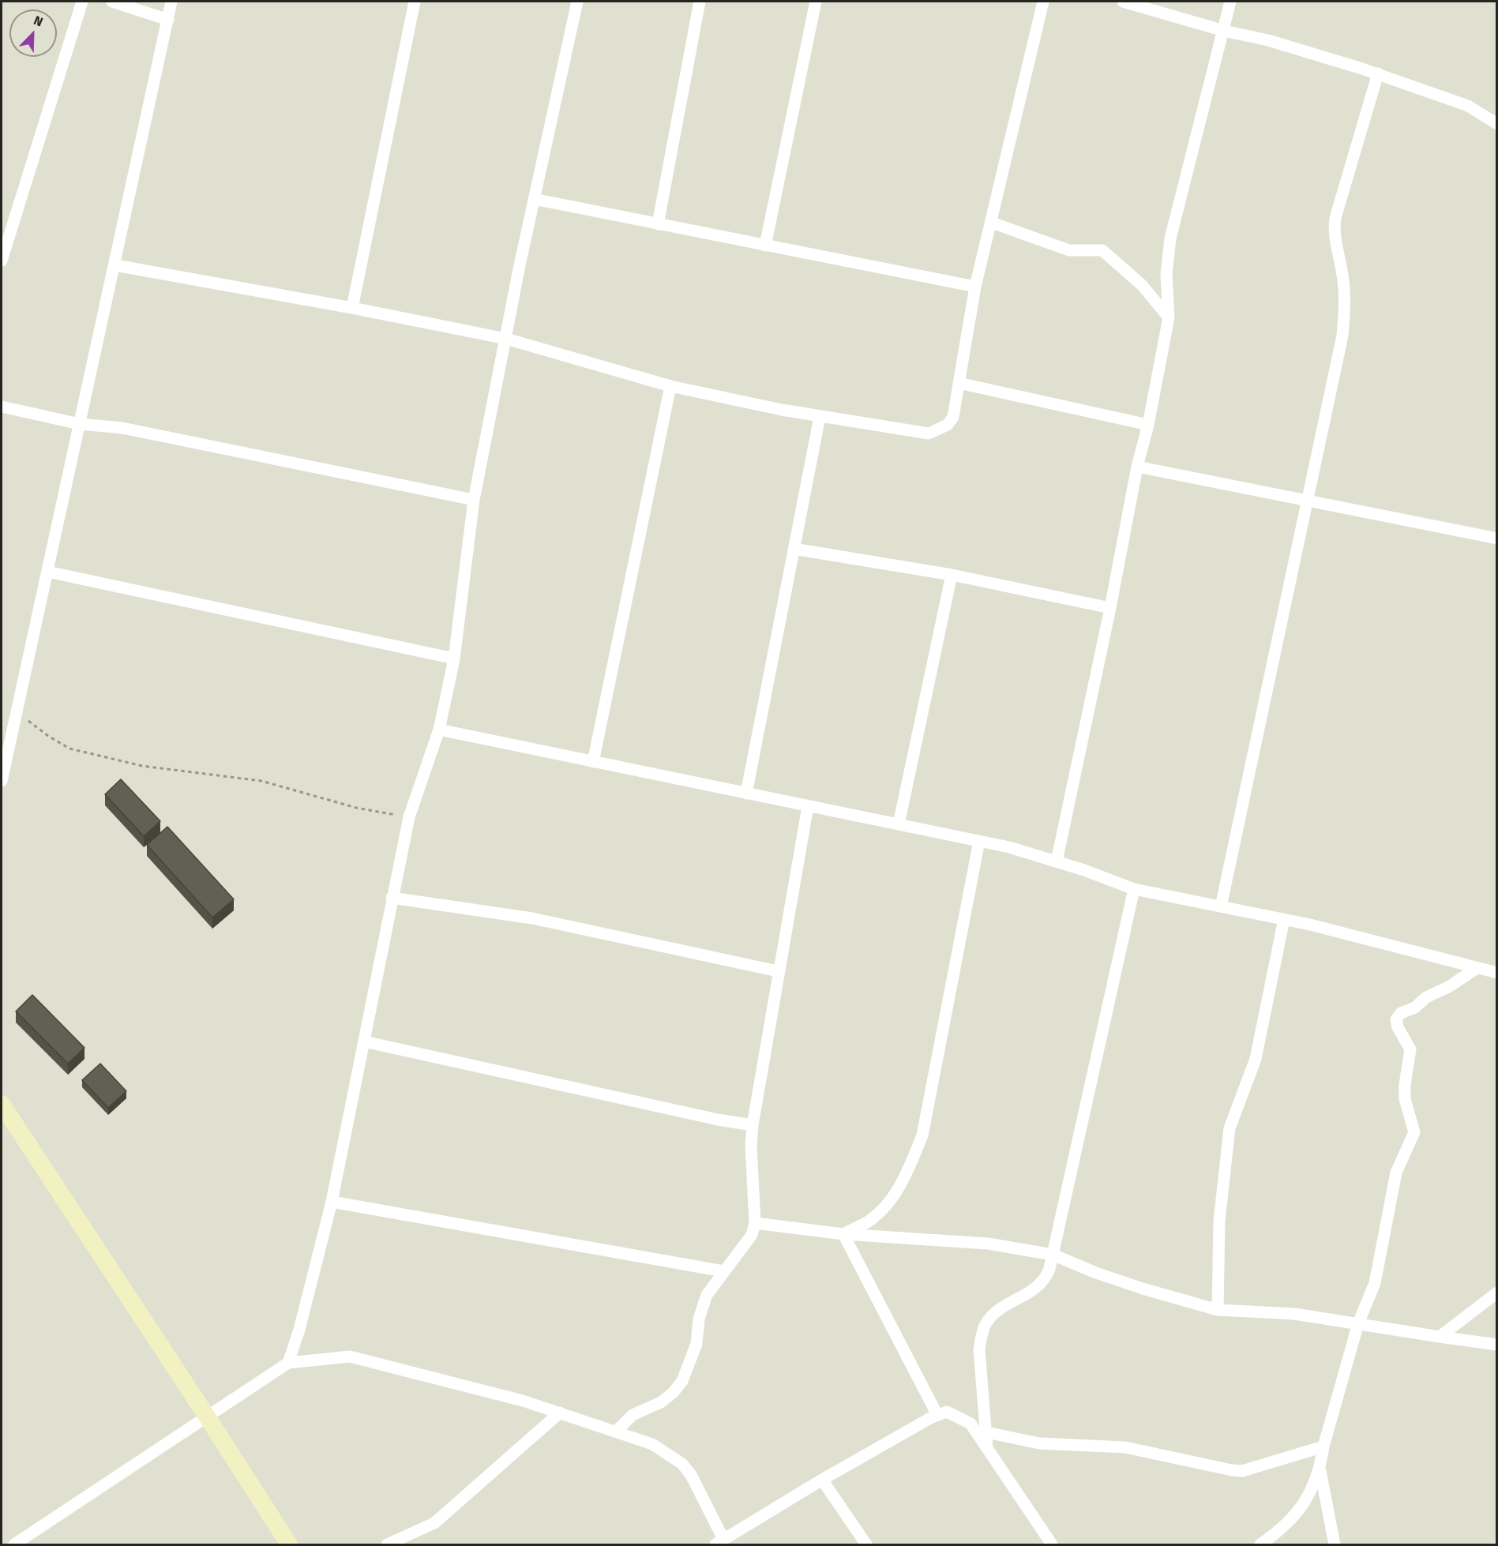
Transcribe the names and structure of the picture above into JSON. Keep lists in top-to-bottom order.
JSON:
{
  "north": "top right"
}
